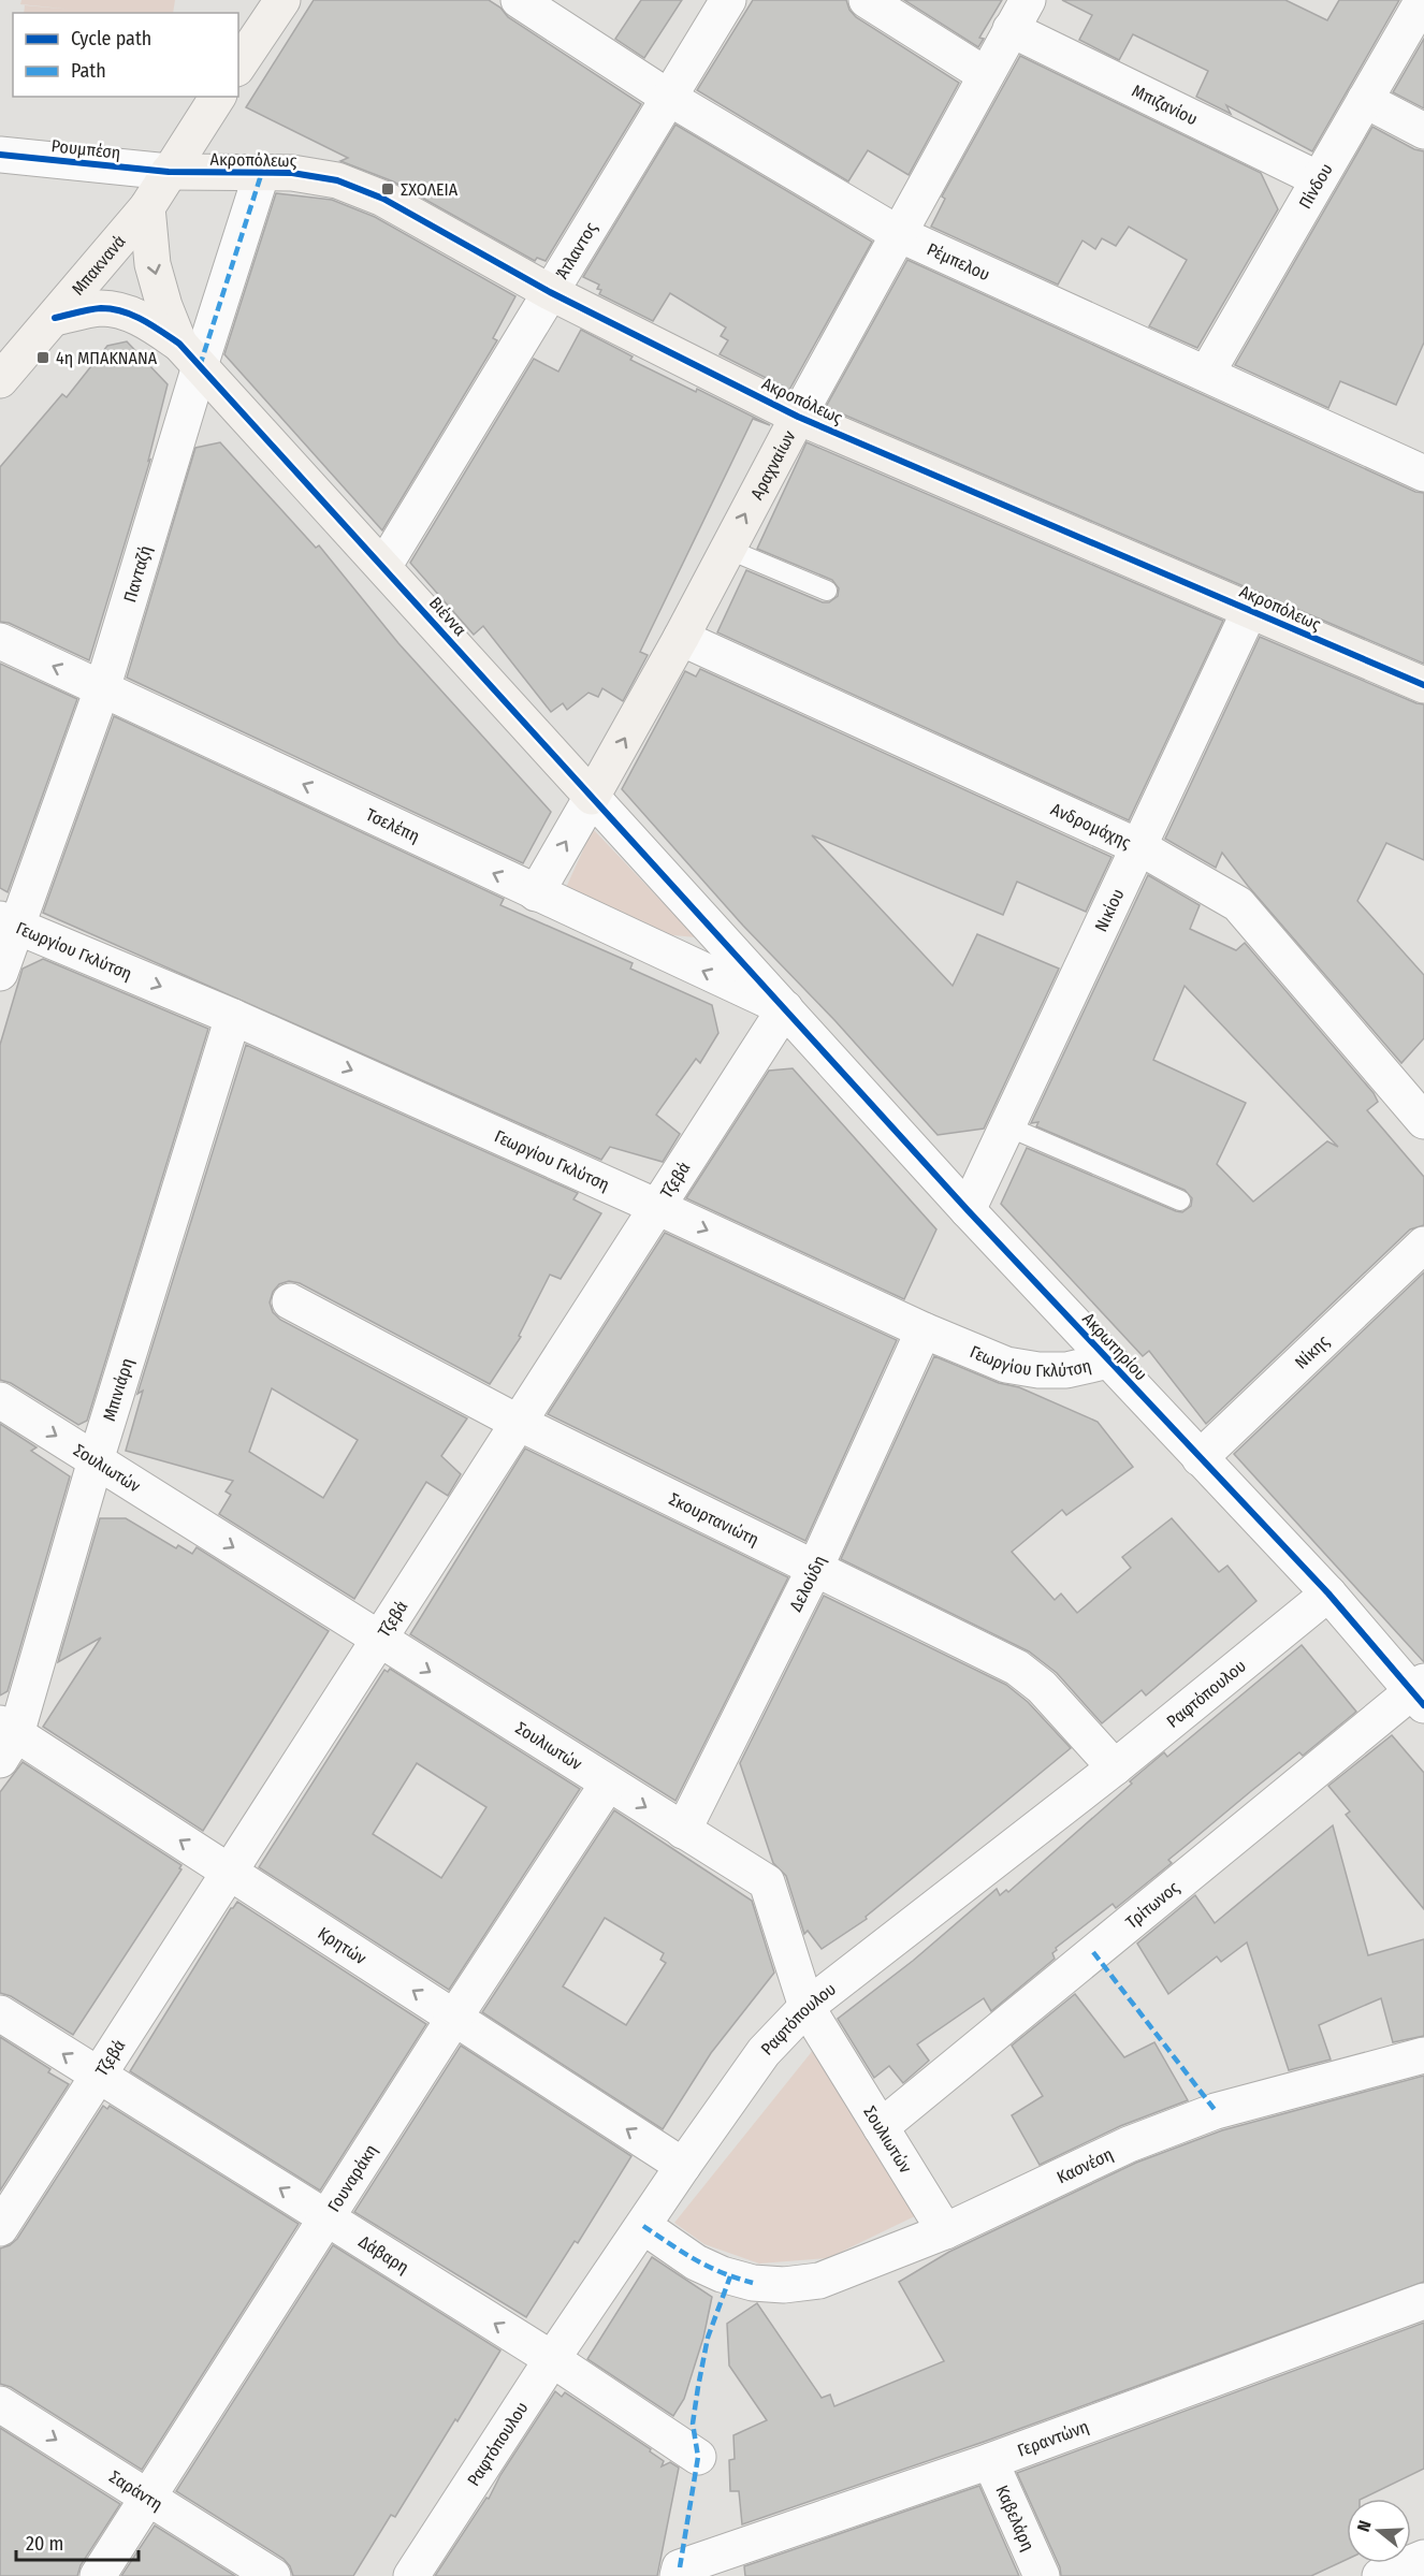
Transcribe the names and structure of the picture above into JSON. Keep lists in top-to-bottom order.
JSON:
{
  "streets": {
    "street": [
      "Μπιζανίου",
      "Ρουμπέση",
      "Ακροπόλεως",
      "Πίνδου",
      "Άτλαντος",
      "Ρέμπελου",
      "Μπακνανά",
      "Αραχναίων",
      "Πανταζή",
      "Βιέννα",
      "Ανδρομάχης",
      "Τσελέπη",
      "Νικίου",
      "Γεωργίου Γκλύτση",
      "Τζεβά",
      "Ακρωτηρίου",
      "Νίκης",
      "Μπινιάρη",
      "Σουλιωτών",
      "Σκουρτανιώτη",
      "Δελούδη",
      "Ραφτόπουλου",
      "Τρίτωνος",
      "Κρητών",
      "Κασνέση",
      "Γουναράκη",
      "Δάβαρη",
      "Γεραντώνη",
      "Σαράντη",
      "Καβελάρη"
    ]
  },
  "crossings": [
    ["Μπιζανίου", "Πίνδου"],
    ["Μπιζανίου", "Αραχναίων"],
    ["Ρουμπέση", "Ακροπόλεως"],
    ["Ρουμπέση", "Μπακνανά"],
    ["Ακροπόλεως", "Άτλαντος"],
    ["Ακροπόλεως", "Μπακνανά"],
    ["Ακροπόλεως", "Αραχναίων"],
    ["Ακροπόλεως", "Πανταζή"],
    ["Ακροπόλεως", "Νικίου"],
    ["Πίνδου", "Ρέμπελου"],
    ["Άτλαντος", "Ρέμπελου"],
    ["Άτλαντος", "Βιέννα"],
    ["Ρέμπελου", "Αραχναίων"],
    ["Μπακνανά", "Βιέννα"],
    ["Αραχναίων", "Βιέννα"],
    ["Αραχναίων", "Ανδρομάχης"],
    ["Αραχναίων", "Τσελέπη"],
    ["Πανταζή", "Βιέννα"],
    ["Πανταζή", "Τσελέπη"],
    ["Πανταζή", "Γεωργίου Γκλύτση"],
    ["Βιέννα", "Τσελέπη"],
    ["Βιέννα", "Τζεβά"],
    ["Βιέννα", "Ακρωτηρίου"],
    ["Ανδρομάχης", "Νικίου"],
    ["Τσελέπη", "Τζεβά"],
    ["Τσελέπη", "Ακρωτηρίου"],
    ["Νικίου", "Ακρωτηρίου"],
    ["Γεωργίου Γκλύτση", "Τζεβά"],
    ["Γεωργίου Γκλύτση", "Ακρωτηρίου"],
    ["Γεωργίου Γκλύτση", "Μπινιάρη"],
    ["Γεωργίου Γκλύτση", "Δελούδη"],
    ["Τζεβά", "Ακρωτηρίου"],
    ["Τζεβά", "Σουλιωτών"],
    ["Τζεβά", "Σκουρτανιώτη"],
    ["Τζεβά", "Κρητών"],
    ["Τζεβά", "Δάβαρη"],
    ["Ακρωτηρίου", "Νίκης"],
    ["Ακρωτηρίου", "Ραφτόπουλου"],
    ["Ακρωτηρίου", "Τρίτωνος"],
    ["Μπινιάρη", "Σουλιωτών"],
    ["Μπινιάρη", "Κρητών"],
    ["Σουλιωτών", "Δελούδη"],
    ["Σουλιωτών", "Ραφτόπουλου"],
    ["Σουλιωτών", "Τρίτωνος"],
    ["Σουλιωτών", "Κασνέση"],
    ["Σουλιωτών", "Γουναράκη"],
    ["Σκουρτανιώτη", "Δελούδη"],
    ["Σκουρτανιώτη", "Ραφτόπουλου"],
    ["Ραφτόπουλου", "Κρητών"],
    ["Ραφτόπουλου", "Κασνέση"],
    ["Ραφτόπουλου", "Δάβαρη"],
    ["Κρητών", "Γουναράκη"],
    ["Γουναράκη", "Δάβαρη"],
    ["Γουναράκη", "Σαράντη"],
    ["Γεραντώνη", "Καβελάρη"]
  ],
  "one_way": [
    "Αραχναίων",
    "Τσελέπη",
    "Γεωργίου Γκλύτση",
    "Σουλιωτών",
    "Κρητών",
    "Δάβαρη",
    "Σαράντη"
  ],
  "places": {
    "transit": ["ΣΧΟΛΕΙΑ", "4η ΜΠΑΚΝΑΝΑ"]
  },
  "legend": ["Cycle path", "Path"],
  "scale_bar": "20 m",
  "north": "left"
}
